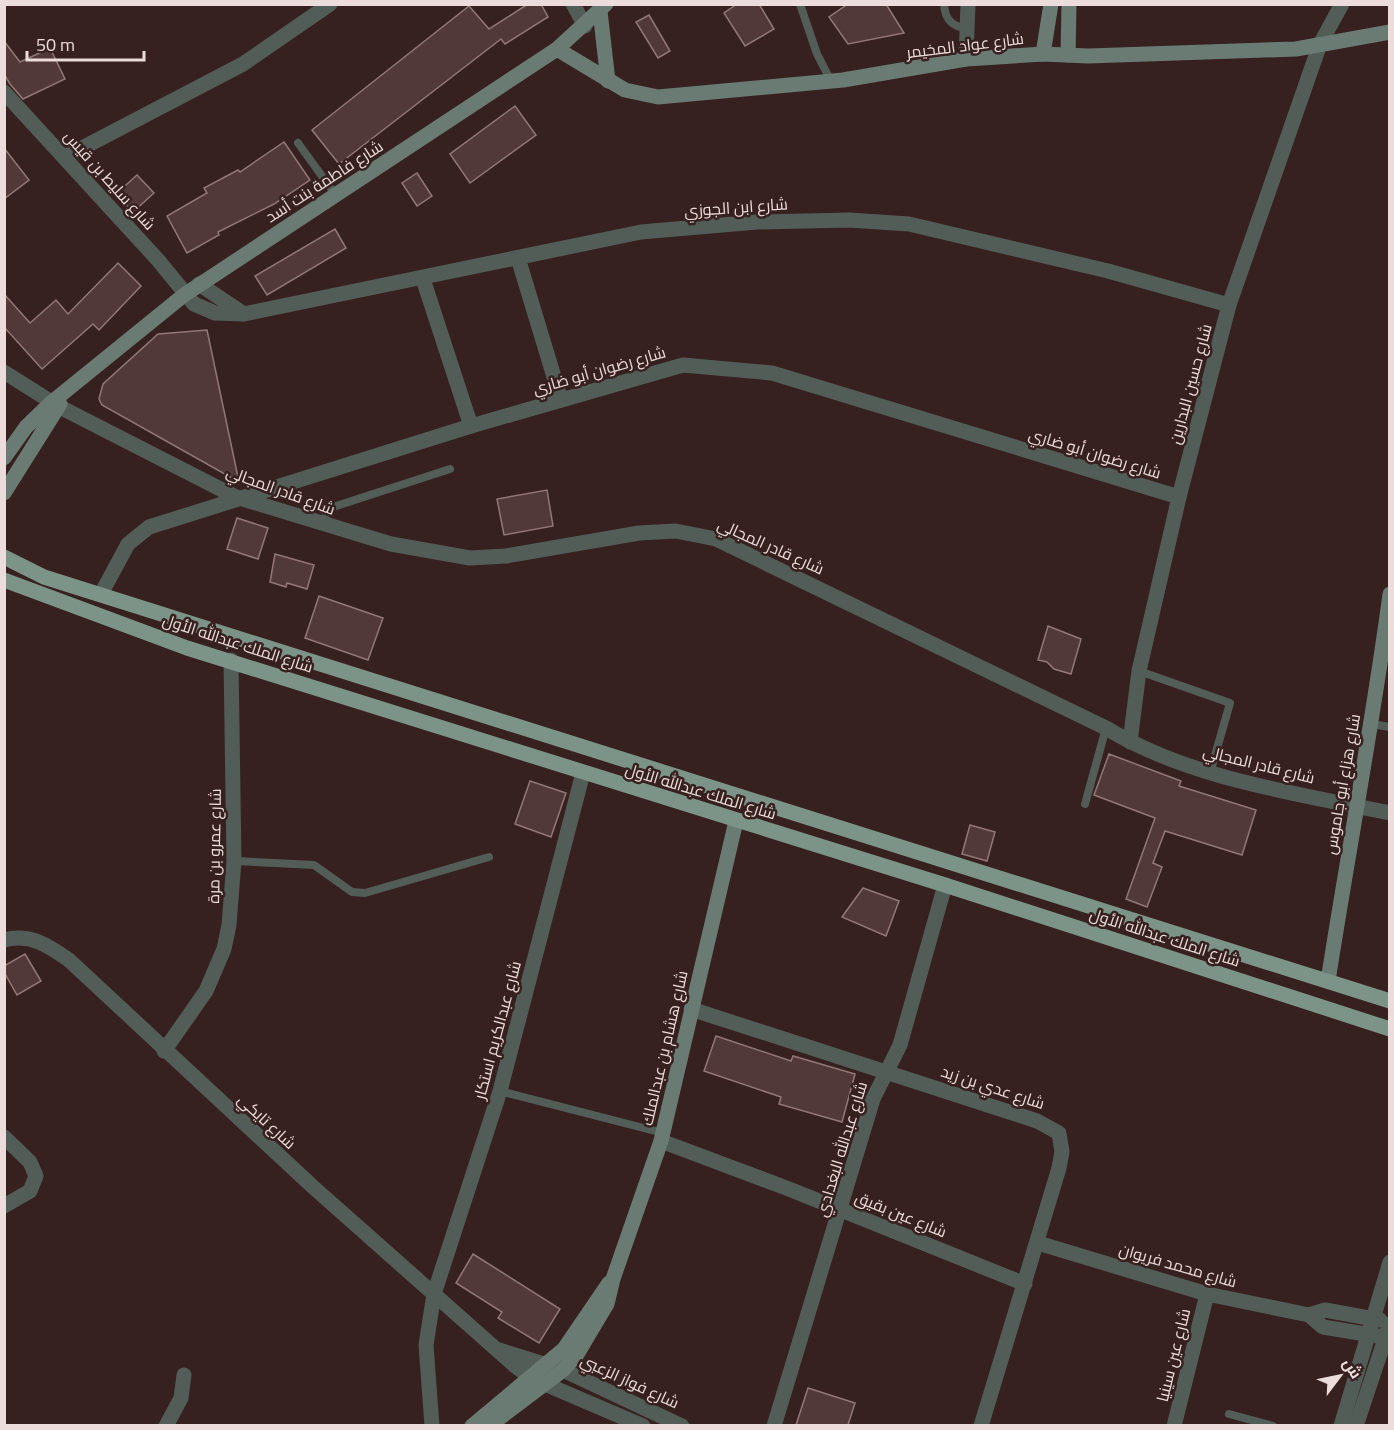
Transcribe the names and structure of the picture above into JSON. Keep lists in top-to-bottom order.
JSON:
{
  "streets": {
    "main road": ["شارع الملك عبدالله الأول"],
    "street": [
      "شارع عواد المخيمر",
      "شارع سليط بن قيس",
      "شارع فاطمة بنت أسد",
      "شارع ابن الجوزي",
      "شارع رضوان أبو ضاري",
      "شارع حسين البدارين",
      "شارع قادر المجالي",
      "شارع هزاع أبو جاموس",
      "شارع عمرو بن مرة",
      "شارع عبدالكريم استكار",
      "شارع هشام بن عبدالملك",
      "شارع عدي بن زيد",
      "شارع تايكي",
      "شارع عبدالله البغدادي",
      "شارع عين بقيق",
      "شارع محمد فريوان",
      "شارع عين سينيا",
      "شارع فواز الزعبي"
    ]
  },
  "crossings": [
    ["شارع عواد المخيمر", "شارع فاطمة بنت أسد"],
    ["شارع عواد المخيمر", "شارع حسين البدارين"],
    ["شارع سليط بن قيس", "شارع فاطمة بنت أسد"],
    ["شارع سليط بن قيس", "شارع ابن الجوزي"],
    ["شارع فاطمة بنت أسد", "شارع ابن الجوزي"],
    ["شارع فاطمة بنت أسد", "شارع قادر المجالي"],
    ["شارع ابن الجوزي", "شارع حسين البدارين"],
    ["شارع رضوان أبو ضاري", "شارع حسين البدارين"],
    ["شارع رضوان أبو ضاري", "شارع قادر المجالي"],
    ["شارع رضوان أبو ضاري", "شارع الملك عبدالله الأول"],
    ["شارع حسين البدارين", "شارع قادر المجالي"],
    ["شارع قادر المجالي", "شارع هزاع أبو جاموس"],
    ["شارع الملك عبدالله الأول", "شارع هزاع أبو جاموس"],
    ["شارع الملك عبدالله الأول", "شارع عمرو بن مرة"],
    ["شارع الملك عبدالله الأول", "شارع عبدالكريم استكار"],
    ["شارع الملك عبدالله الأول", "شارع هشام بن عبدالملك"],
    ["شارع الملك عبدالله الأول", "شارع عبدالله البغدادي"],
    ["شارع عمرو بن مرة", "شارع تايكي"],
    ["شارع عبدالكريم استكار", "شارع تايكي"],
    ["شارع هشام بن عبدالملك", "شارع عدي بن زيد"],
    ["شارع هشام بن عبدالملك", "شارع تايكي"],
    ["شارع هشام بن عبدالملك", "شارع عين بقيق"],
    ["شارع هشام بن عبدالملك", "شارع فواز الزعبي"],
    ["شارع عدي بن زيد", "شارع عبدالله البغدادي"],
    ["شارع عدي بن زيد", "شارع عين بقيق"],
    ["شارع عدي بن زيد", "شارع محمد فريوان"],
    ["شارع تايكي", "شارع فواز الزعبي"],
    ["شارع عبدالله البغدادي", "شارع عين بقيق"],
    ["شارع محمد فريوان", "شارع عين سينيا"]
  ],
  "scale_bar": "50 m",
  "north": "top right"
}
